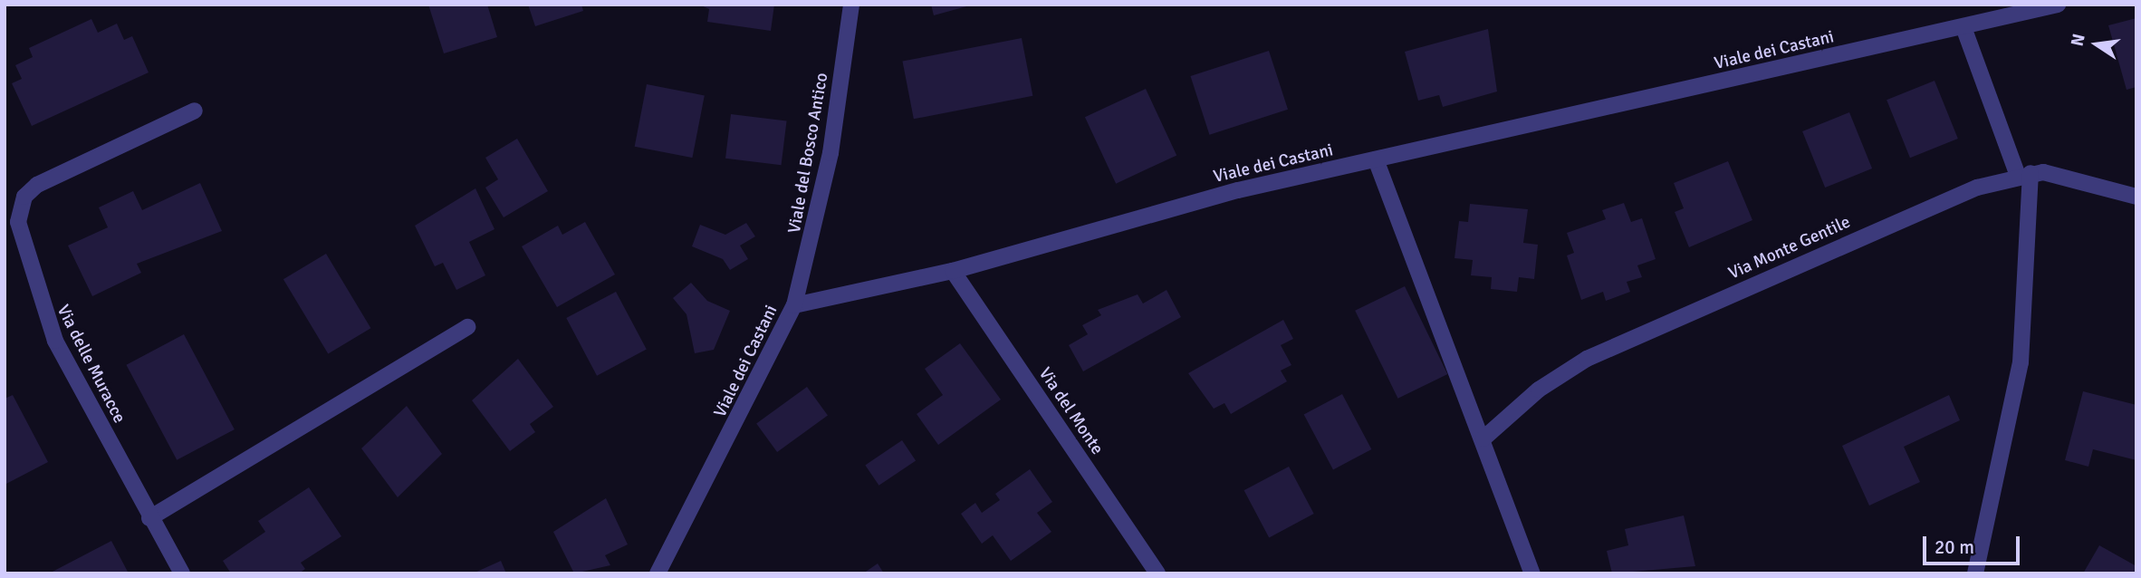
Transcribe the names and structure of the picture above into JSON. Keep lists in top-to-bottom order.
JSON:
{
  "streets": {
    "street": [
      "Viale dei Castani",
      "Viale del Bosco Antico",
      "Via Monte Gentile",
      "Via delle Muracce",
      "Via del Monte"
    ]
  },
  "crossings": [
    ["Viale dei Castani", "Viale del Bosco Antico"],
    ["Viale dei Castani", "Via del Monte"]
  ],
  "scale_bar": "20 m",
  "north": "left"
}
